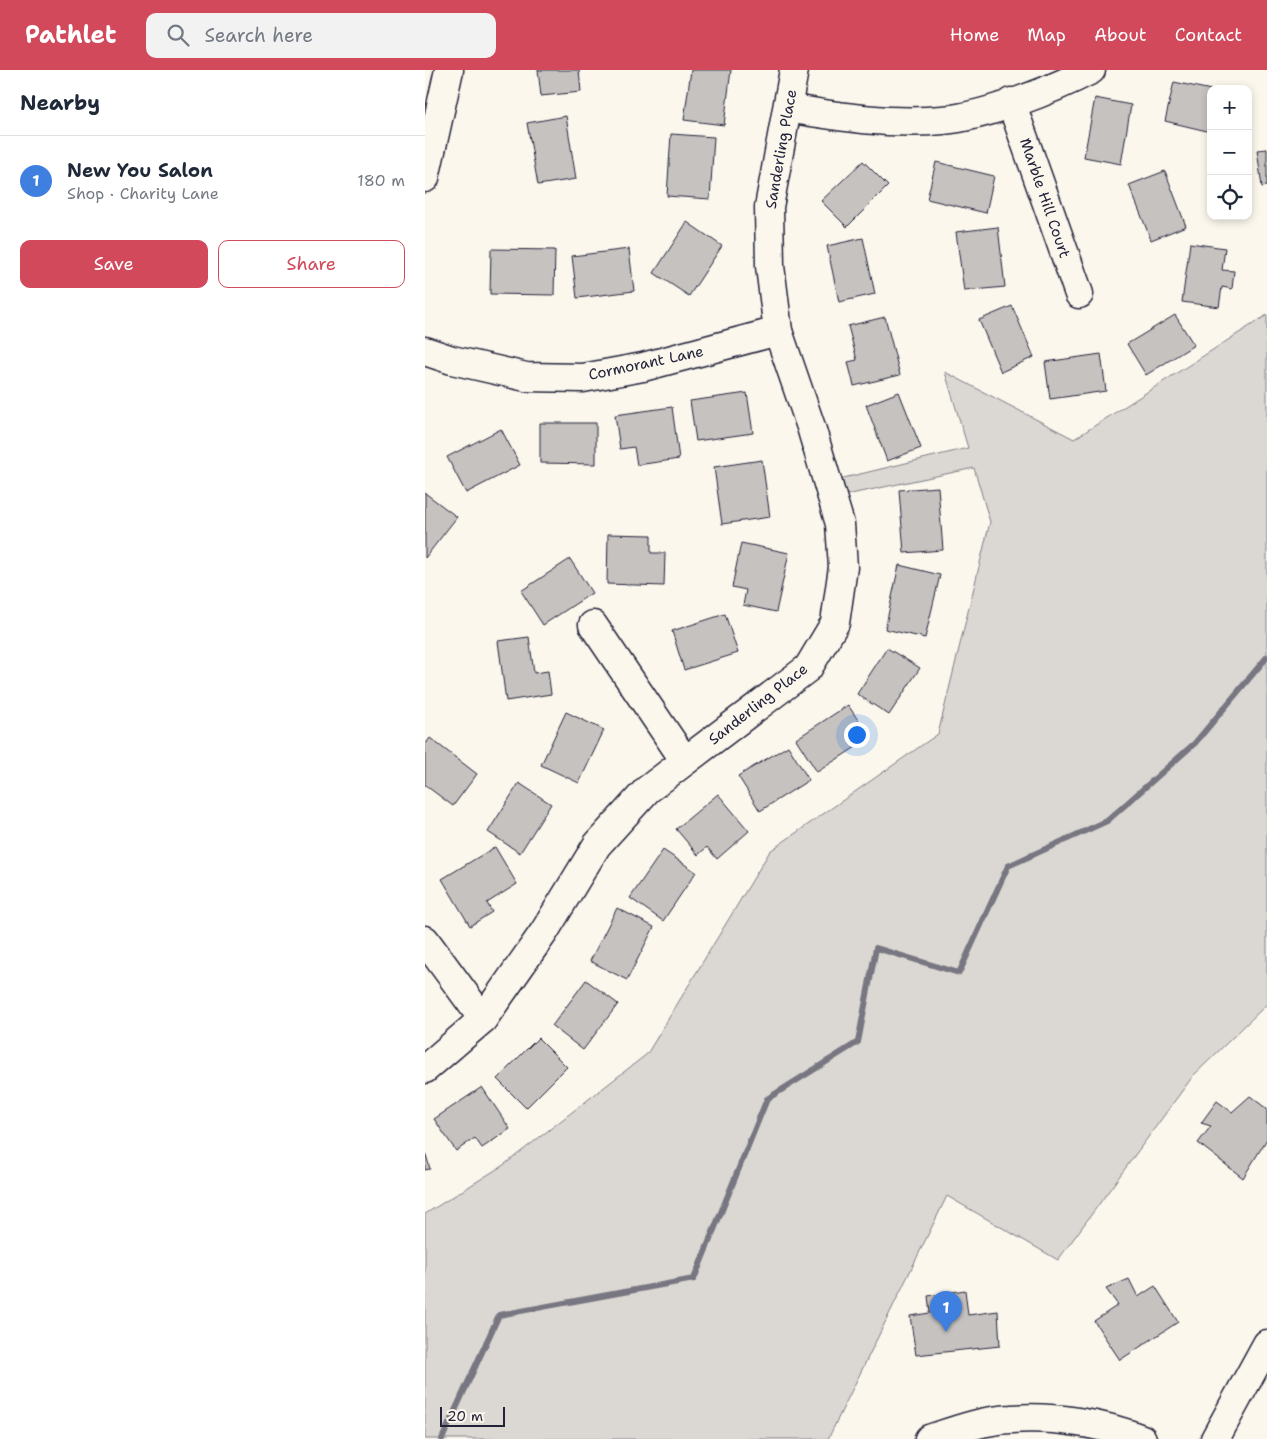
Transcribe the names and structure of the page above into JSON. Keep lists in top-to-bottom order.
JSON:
{
  "streets": {
    "street": ["Sanderling Place", "Marble Hill Court", "Cormorant Lane"]
  },
  "crossings": [
    ["Sanderling Place", "Cormorant Lane"]
  ],
  "scale_bar": "20 m",
  "page": {
    "header": "Pathlet",
    "search": "Search here",
    "nav": [
      "Home",
      "Map",
      "About",
      "Contact"
    ],
    "heading": "Nearby",
    "map_buttons": ["+", "−"],
    "list": [
      {
        "mark": "1",
        "name": "New You Salon",
        "note": "Shop · Charity Lane",
        "value": "180 m"
      }
    ],
    "buttons": ["Save", "Share"],
    "pins": "1",
    "scale": "20 m"
  }
}
